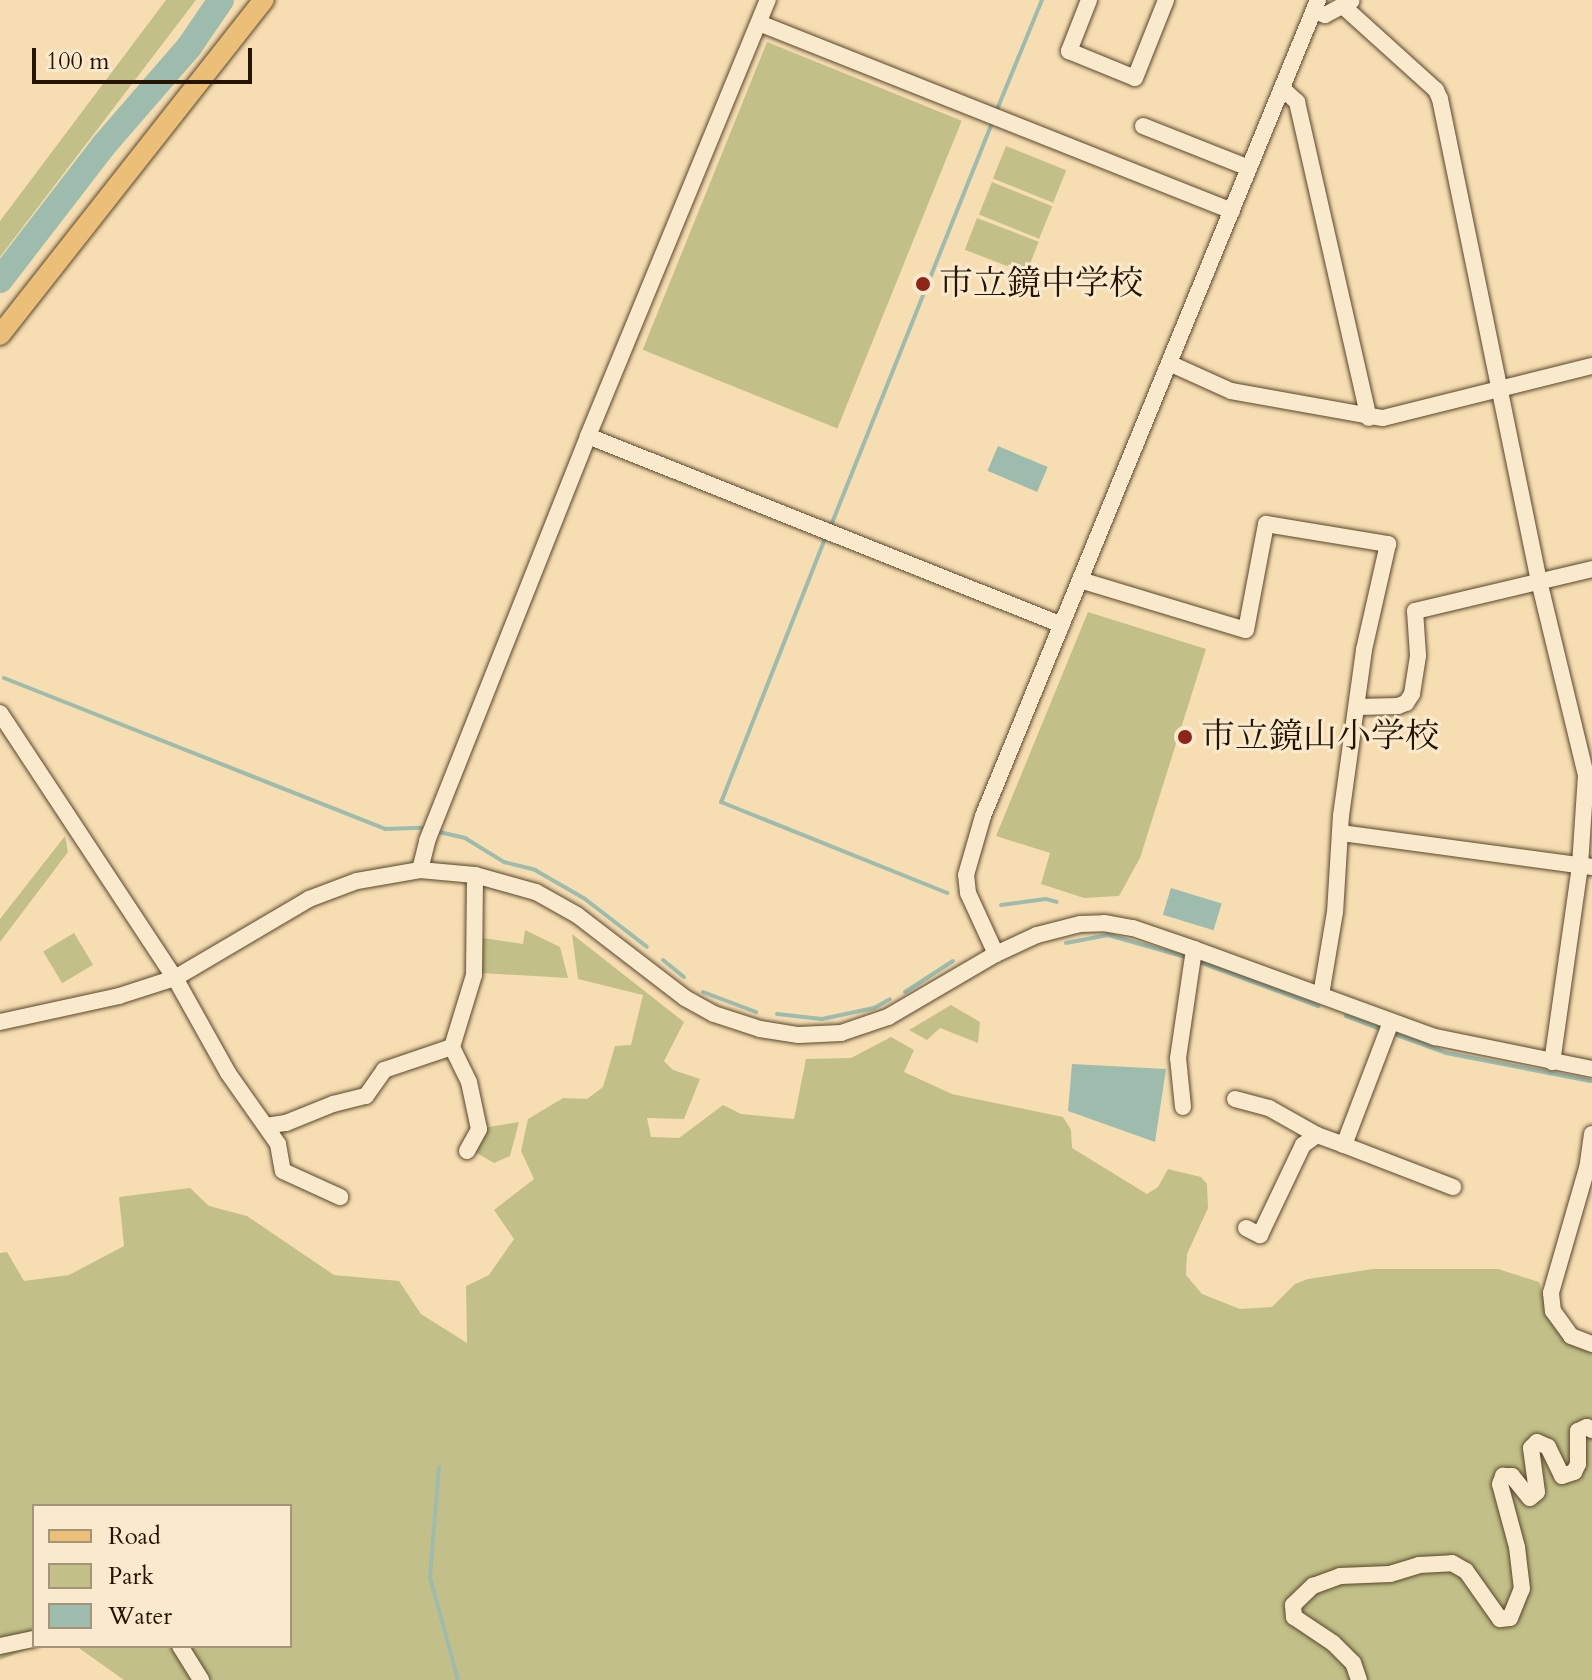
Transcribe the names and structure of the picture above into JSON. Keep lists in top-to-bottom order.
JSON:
{
  "places": ["市立鏡中学校", "市立鏡山小学校"],
  "legend": ["Road", "Park", "Water"],
  "scale_bar": "100 m"
}
